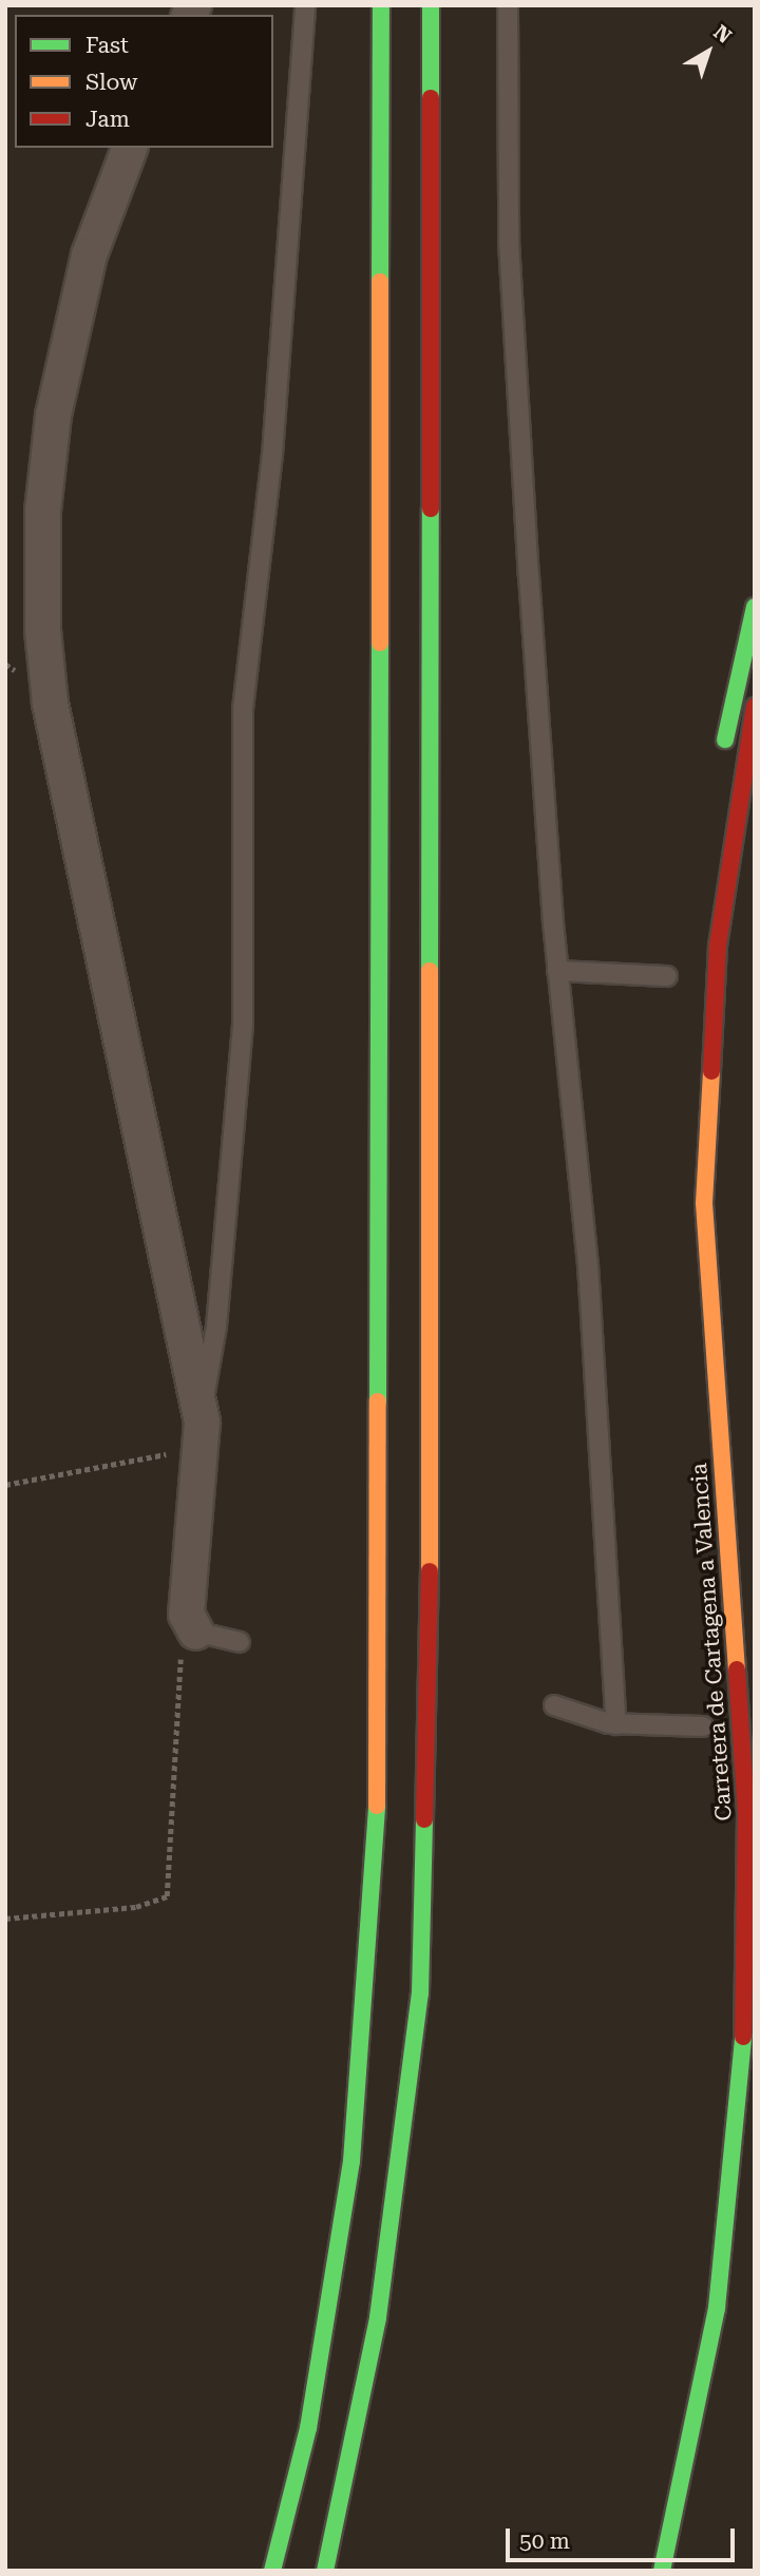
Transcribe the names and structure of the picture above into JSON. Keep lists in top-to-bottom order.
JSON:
{
  "streets": {
    "highway": ["Carretera de Cartagena a Valencia"]
  },
  "legend": ["Fast", "Slow", "Jam"],
  "scale_bar": "50 m",
  "north": "top right"
}
